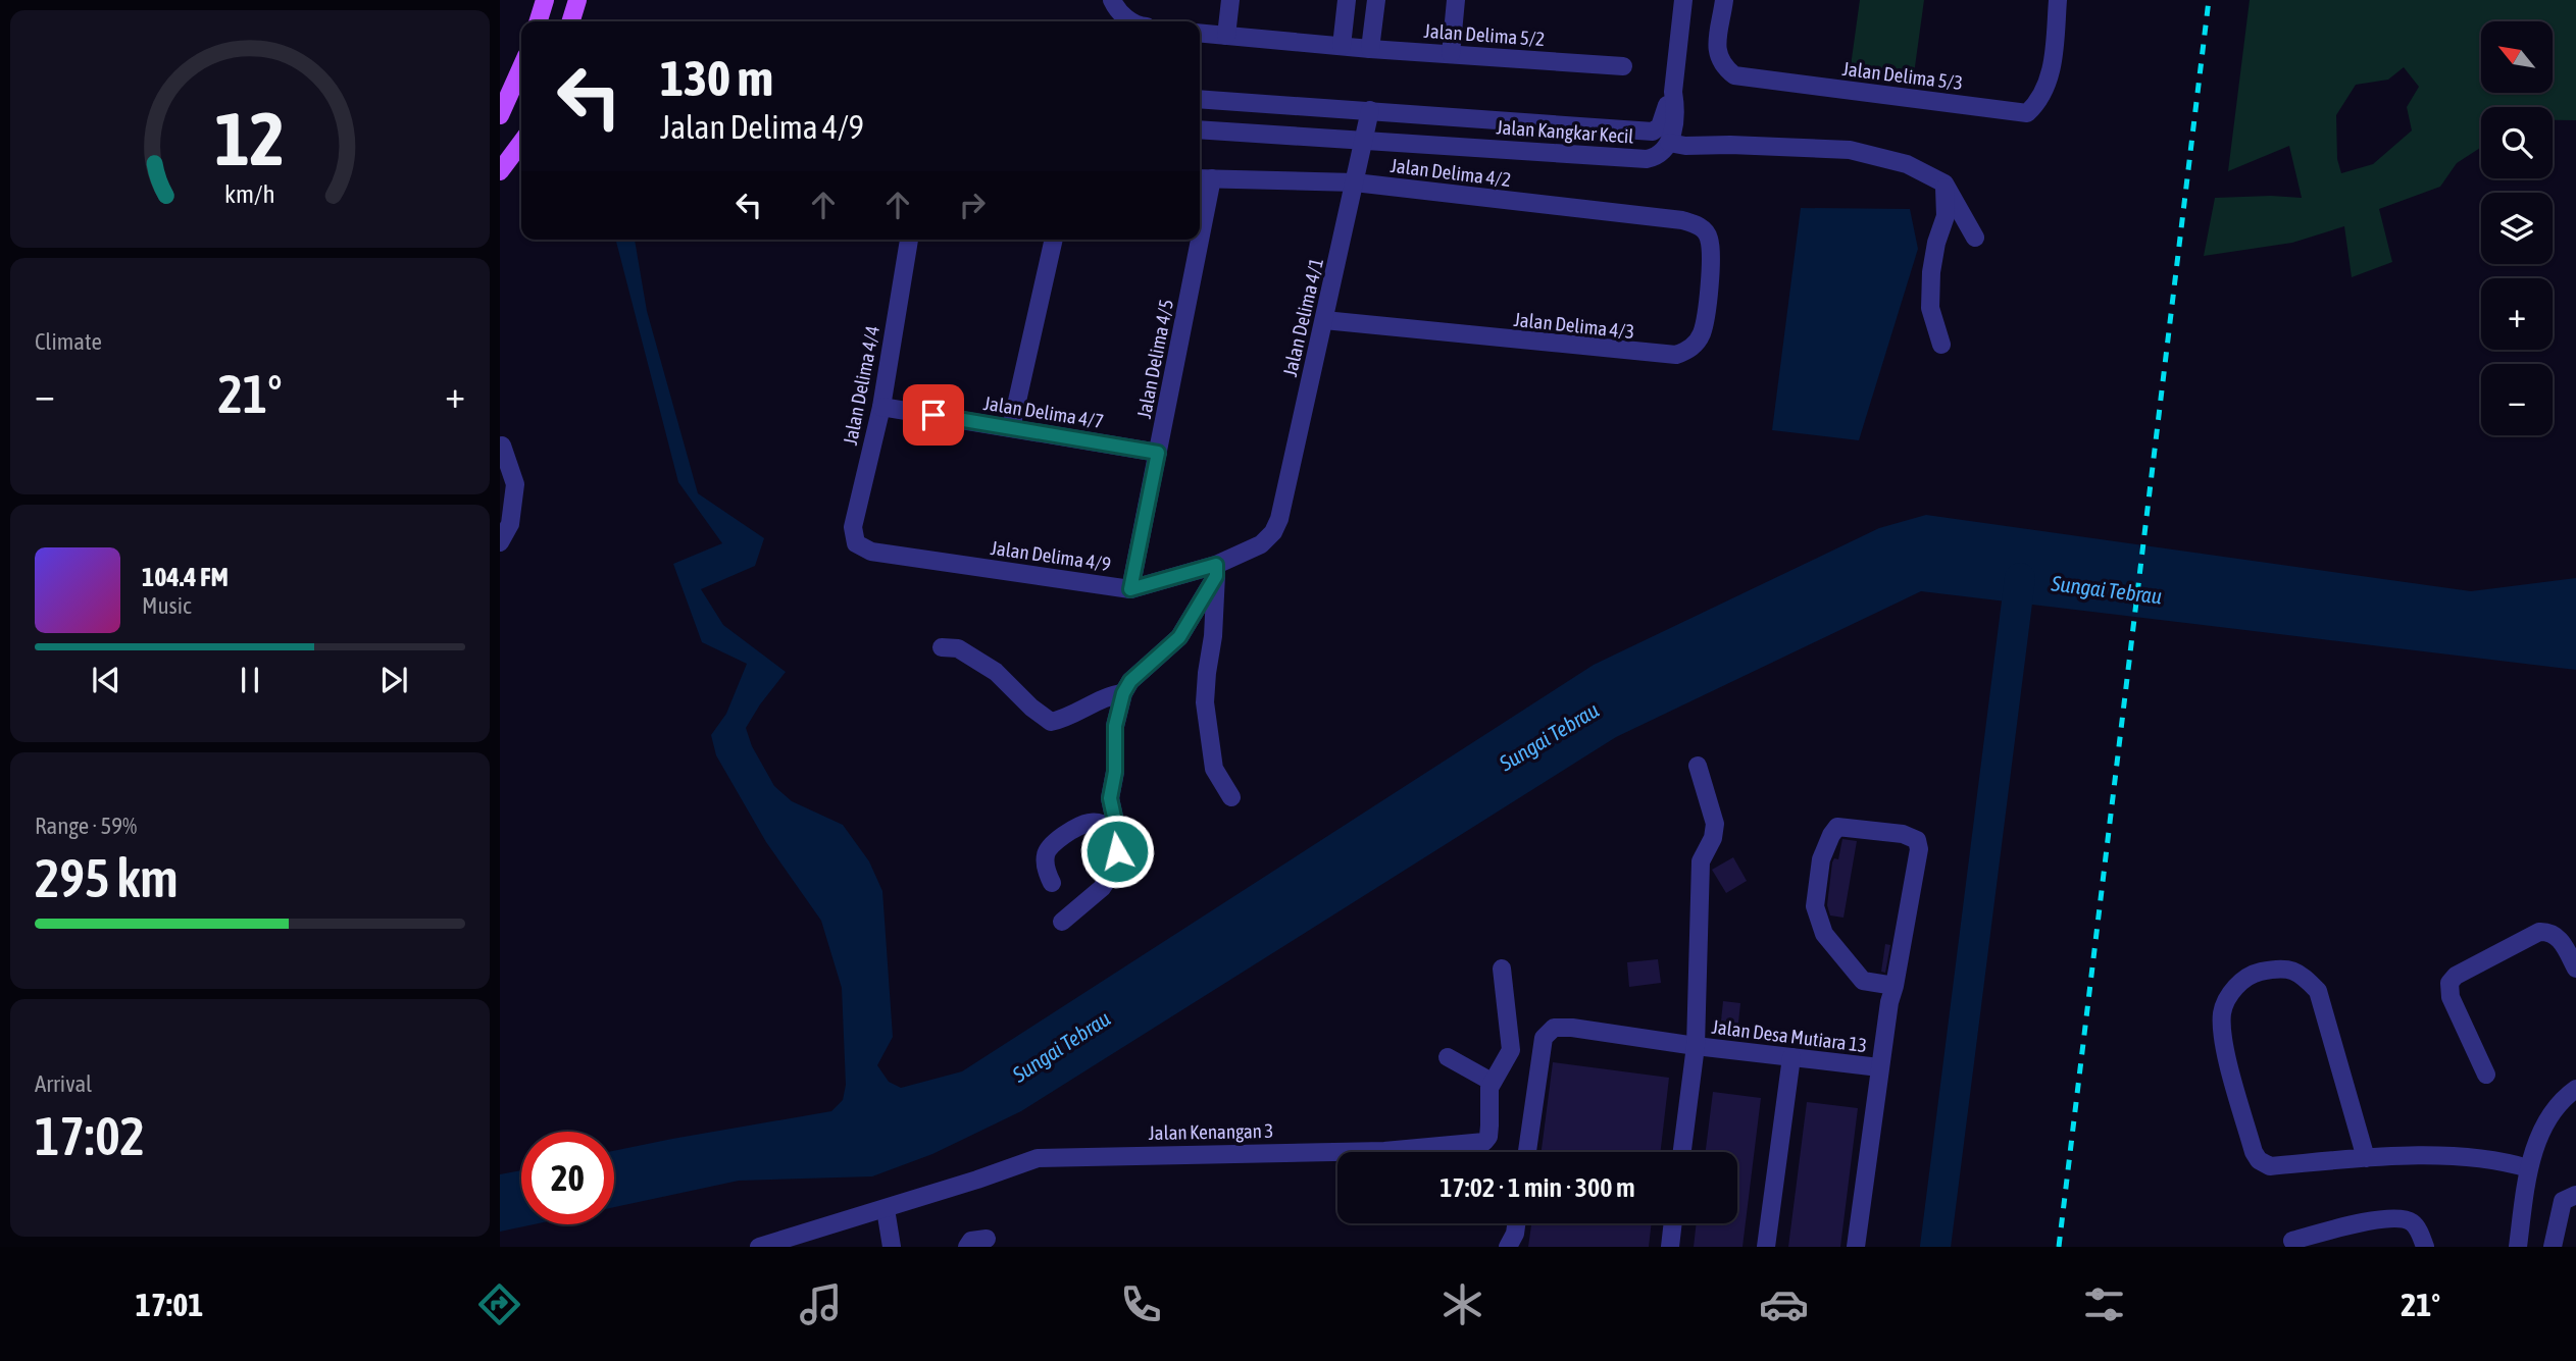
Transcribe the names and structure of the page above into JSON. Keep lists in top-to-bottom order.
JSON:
{
  "streets": {
    "street": [
      "Jalan Delima 5/2",
      "Jalan Delima 5/3",
      "Jalan Kangkar Kecil",
      "Jalan Delima 4/2",
      "Jalan Delima 4/1",
      "Jalan Delima 4/3",
      "Jalan Delima 4/5",
      "Jalan Delima 4/4",
      "Jalan Delima 4/7",
      "Jalan Delima 4/9",
      "Jalan Desa Mutiara 13",
      "Jalan Kenangan 3"
    ]
  },
  "crossings": [
    ["Jalan Kangkar Kecil", "Jalan Delima 4/1"],
    ["Jalan Delima 4/2", "Jalan Delima 4/1"],
    ["Jalan Delima 4/2", "Jalan Delima 4/3"],
    ["Jalan Delima 4/2", "Jalan Delima 4/5"],
    ["Jalan Delima 4/1", "Jalan Delima 4/3"],
    ["Jalan Delima 4/1", "Jalan Delima 4/9"],
    ["Jalan Delima 4/5", "Jalan Delima 4/7"],
    ["Jalan Delima 4/5", "Jalan Delima 4/9"],
    ["Jalan Delima 4/4", "Jalan Delima 4/7"],
    ["Jalan Delima 4/4", "Jalan Delima 4/9"]
  ],
  "water": ["Sungai Tebrau"],
  "north": "top left",
  "page": {
    "map_buttons": ["+", "−"],
    "turn": ["130 m", "Jalan Delima 4/9"],
    "tile": [
      "Climate",
      ["Range · 59%", "295 km"],
      ["Arrival", "17:02"]
    ],
    "heat": ["−", "21°", "+"],
    "song": ["104.4 FM", "Music"],
    "limit": "20",
    "trip": "17:02 · 1 min · 300 m",
    "tabs": ["17:01", "21°"],
    "gauge": ["12", "km/h"]
  }
}
